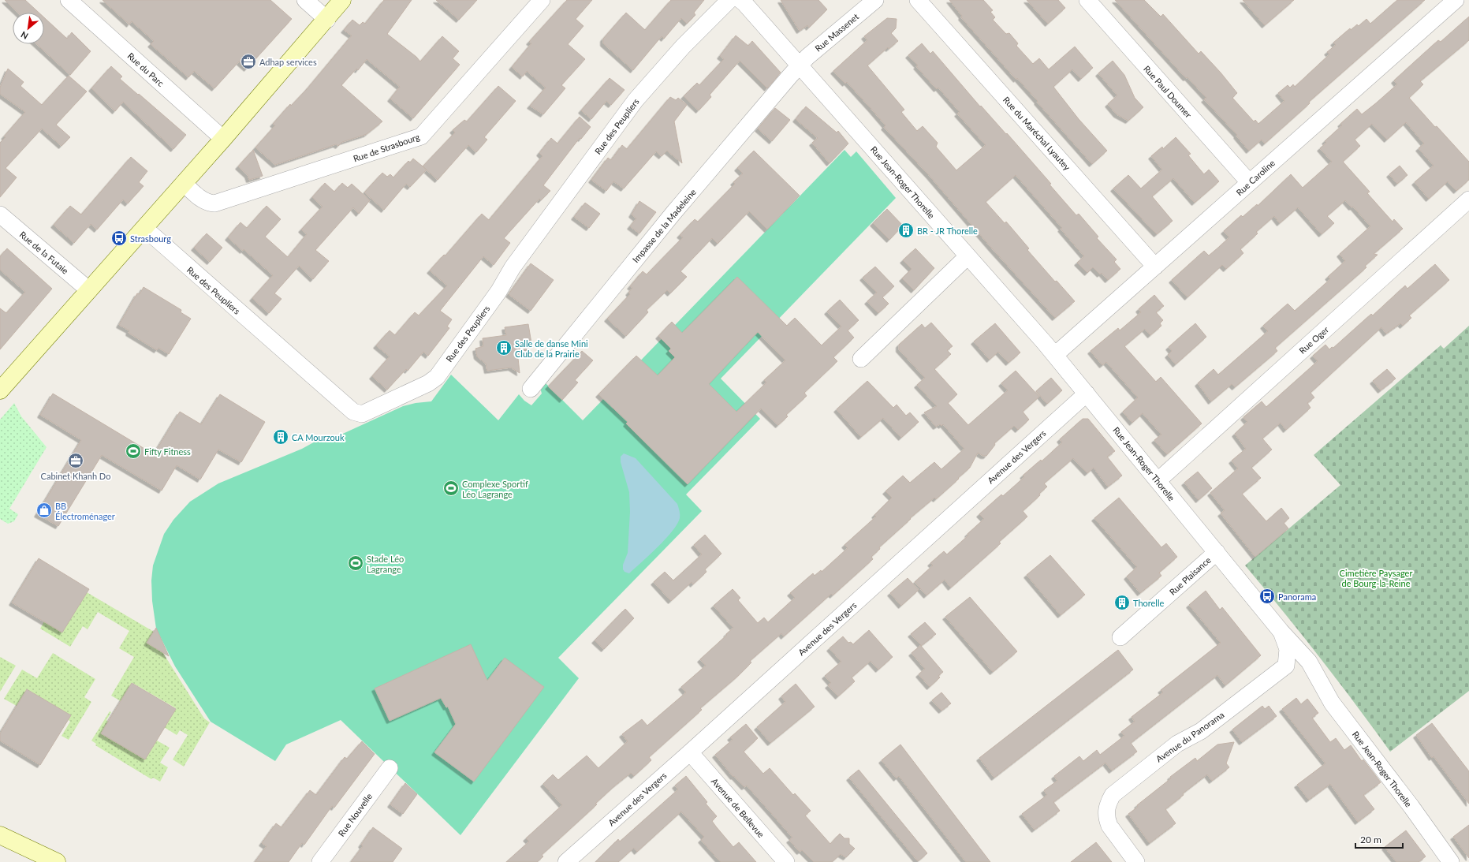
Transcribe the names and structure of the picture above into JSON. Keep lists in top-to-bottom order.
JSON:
{
  "streets": {
    "street": [
      "Rue Massenet",
      "Rue du Parc",
      "Rue Paul Doumer",
      "Rue des Peupliers",
      "Rue du Maréchal Lyautey",
      "Rue de Strasbourg",
      "Rue Caroline",
      "Rue Jean-Roger Thorelle",
      "Impasse de la Madeleine",
      "Rue de la Futaie",
      "Rue Oger",
      "Avenue des Vergers",
      "Rue Plaisance",
      "Avenue du Panorama",
      "Avenue de Bellevue",
      "Rue Nouvelle"
    ]
  },
  "crossings": [
    ["Rue Massenet", "Rue Jean-Roger Thorelle"],
    ["Rue Massenet", "Impasse de la Madeleine"],
    ["Rue Paul Doumer", "Rue Caroline"],
    ["Rue du Maréchal Lyautey", "Rue Caroline"],
    ["Rue Caroline", "Rue Jean-Roger Thorelle"],
    ["Rue Jean-Roger Thorelle", "Impasse de la Madeleine"],
    ["Rue Jean-Roger Thorelle", "Rue Oger"],
    ["Rue Jean-Roger Thorelle", "Avenue des Vergers"],
    ["Rue Jean-Roger Thorelle", "Rue Plaisance"],
    ["Rue Jean-Roger Thorelle", "Avenue du Panorama"],
    ["Avenue des Vergers", "Avenue de Bellevue"]
  ],
  "parks": ["Cimetière Paysager de Bourg-la-Reine"],
  "places": {
    "office": ["Adhap services", "Cabinet Khanh Do"],
    "building": [
      "BR - JR Thorelle",
      "Salle de danse Mini Club de la Prairie",
      "CA Mourzouk",
      "Thorelle"
    ],
    "bus stop": ["Strasbourg", "Panorama"],
    "sports": ["Fifty Fitness", "Complexe Sportif Léo Lagrange", "Stade Léo Lagrange"],
    "shop": ["BB Électroménager"]
  },
  "scale_bar": "20 m",
  "north": "bottom left"
}
